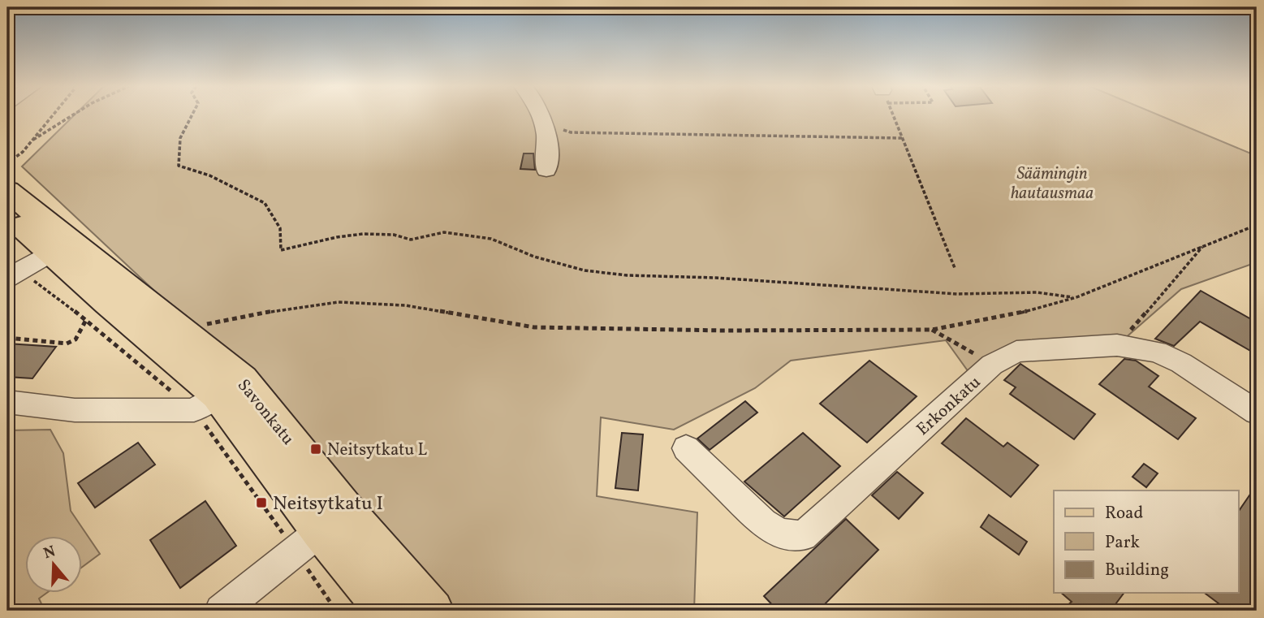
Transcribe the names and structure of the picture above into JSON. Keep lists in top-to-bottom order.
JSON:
{
  "streets": {
    "main road": ["Savonkatu"],
    "street": ["Erkonkatu"]
  },
  "parks": ["Säämingin hautausmaa"],
  "places": {
    "transit": ["Neitsytkatu L", "Neitsytkatu I"]
  },
  "legend": ["Road", "Park", "Building"],
  "north": "top"
}
